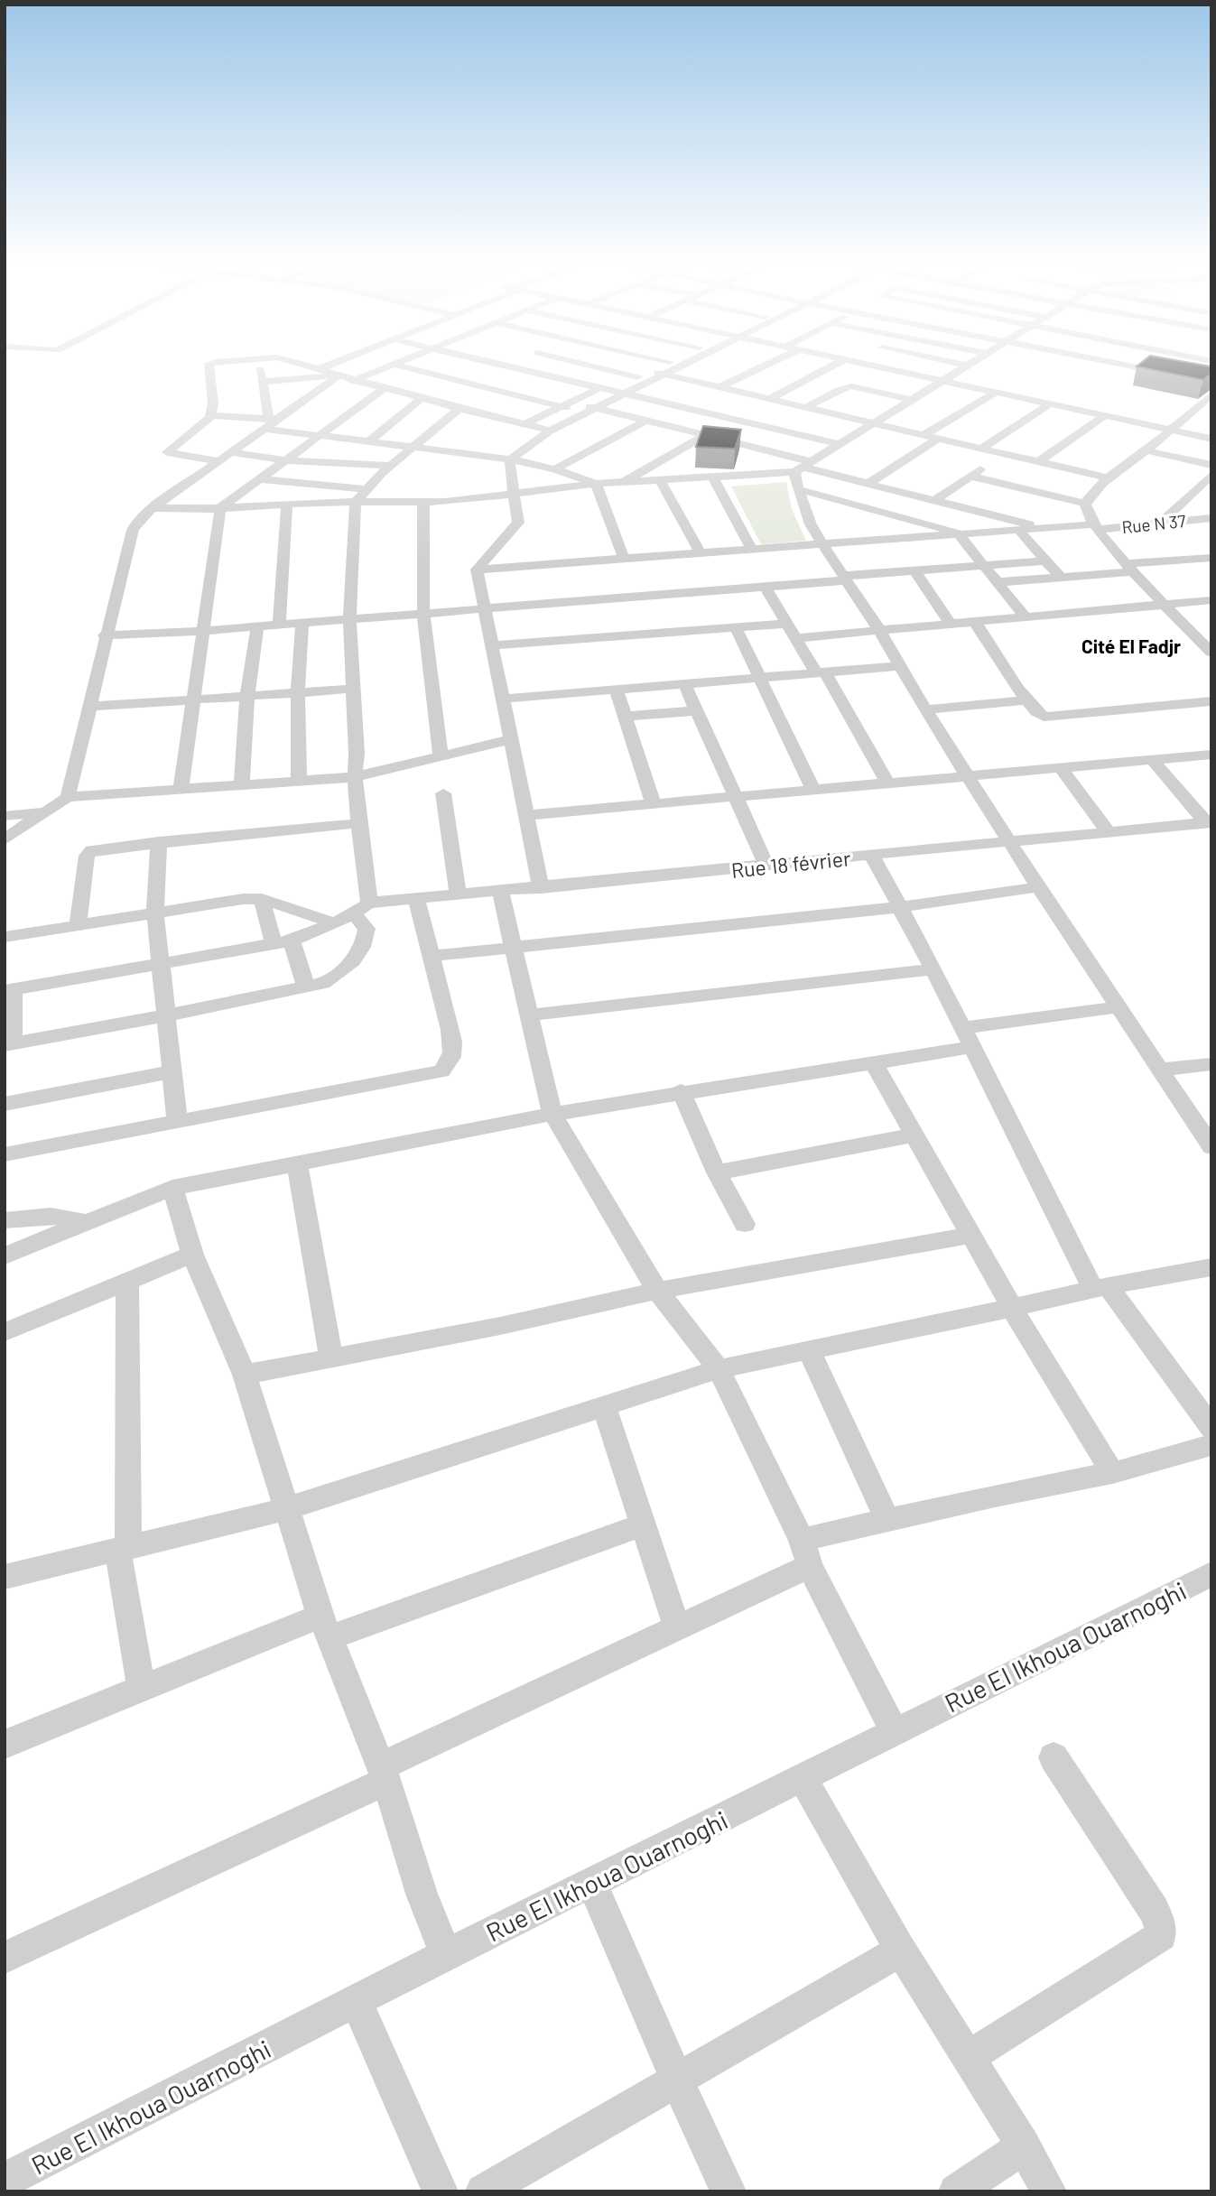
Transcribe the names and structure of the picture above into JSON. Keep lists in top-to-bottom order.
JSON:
{
  "streets": {
    "street": ["Rue N 37", "Rue 18 février", "Rue EI Ikhoua Ouarnoghi"]
  },
  "districts": ["Cité El Fadjr"]
}
